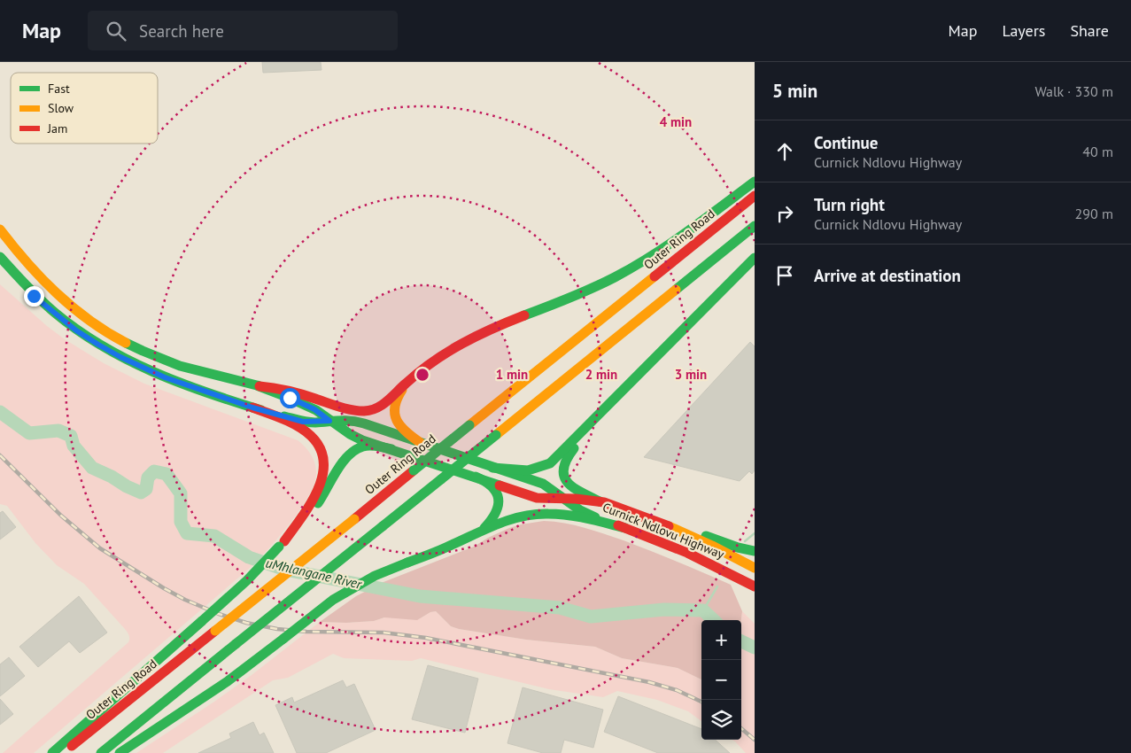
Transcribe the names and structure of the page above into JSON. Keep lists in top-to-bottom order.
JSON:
{
  "streets": {
    "main road": ["Outer Ring Road", "Curnick Ndlovu Highway"]
  },
  "water": ["uMhlangane River"],
  "legend": ["Fast", "Slow", "Jam"],
  "page": {
    "header": "Map",
    "search": "Search here",
    "nav": ["Map", "Layers", "Share"],
    "heading": ["5 min", "Walk · 330 m"],
    "list": [
      ["Continue", "Curnick Ndlovu Highway", "40 m"],
      ["Turn right", "Curnick Ndlovu Highway", "290 m"],
      "Arrive at destination"
    ],
    "map_buttons": ["+", "−"]
  },
  "rings": [
    "4 min",
    "1 min",
    "2 min",
    "3 min"
  ]
}
